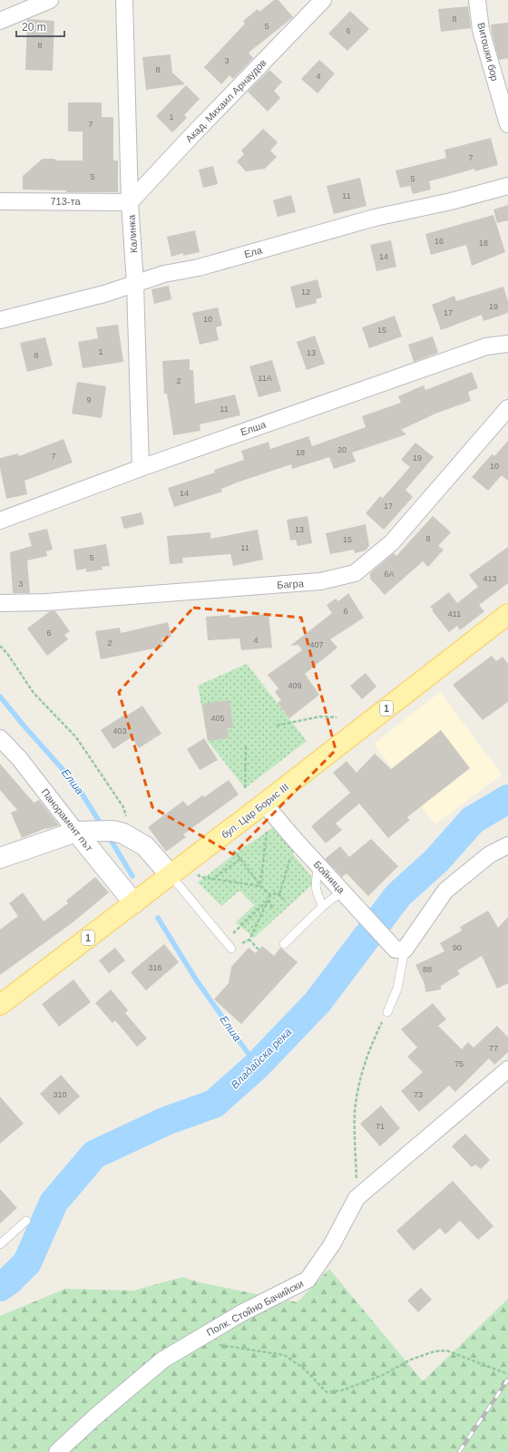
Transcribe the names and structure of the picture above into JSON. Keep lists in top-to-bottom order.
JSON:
{
  "streets": {
    "main road": ["1", "бул. Цар Борис III", "Панорамент път"],
    "street": [
      "Витошки бор",
      "Акад. Михаил Арнаудов",
      "713-та",
      "Калинка",
      "Ела",
      "Елша",
      "Багра",
      "Бойница",
      "Полк. Стойно Бачийски"
    ]
  },
  "crossings": [
    ["Акад. Михаил Арнаудов", "713-та"],
    ["Акад. Михаил Арнаудов", "Калинка"],
    ["713-та", "Калинка"],
    ["Калинка", "Ела"],
    ["Калинка", "Елша"],
    ["бул. Цар Борис III", "Панорамент път"],
    ["бул. Цар Борис III", "Бойница"]
  ],
  "water": ["Елша", "Владайска река"],
  "house_numbers": [
    "8",
    "5",
    "6",
    "8",
    "3",
    "8",
    "4",
    "1",
    "7",
    "7",
    "5",
    "5",
    "11",
    "16",
    "18",
    "14",
    "12",
    "19",
    "17",
    "10",
    "15",
    "1",
    "13",
    "8",
    "11А",
    "2",
    "9",
    "11",
    "20",
    "18",
    "7",
    "19",
    "10",
    "14",
    "17",
    "13",
    "8",
    "15",
    "11",
    "5",
    "6А",
    "413",
    "3",
    "6",
    "411",
    "6",
    "4",
    "2",
    "407",
    "409",
    "405",
    "403",
    "90",
    "316",
    "88",
    "77",
    "75",
    "310",
    "73",
    "71"
  ],
  "scale_bar": "20 m"
}
